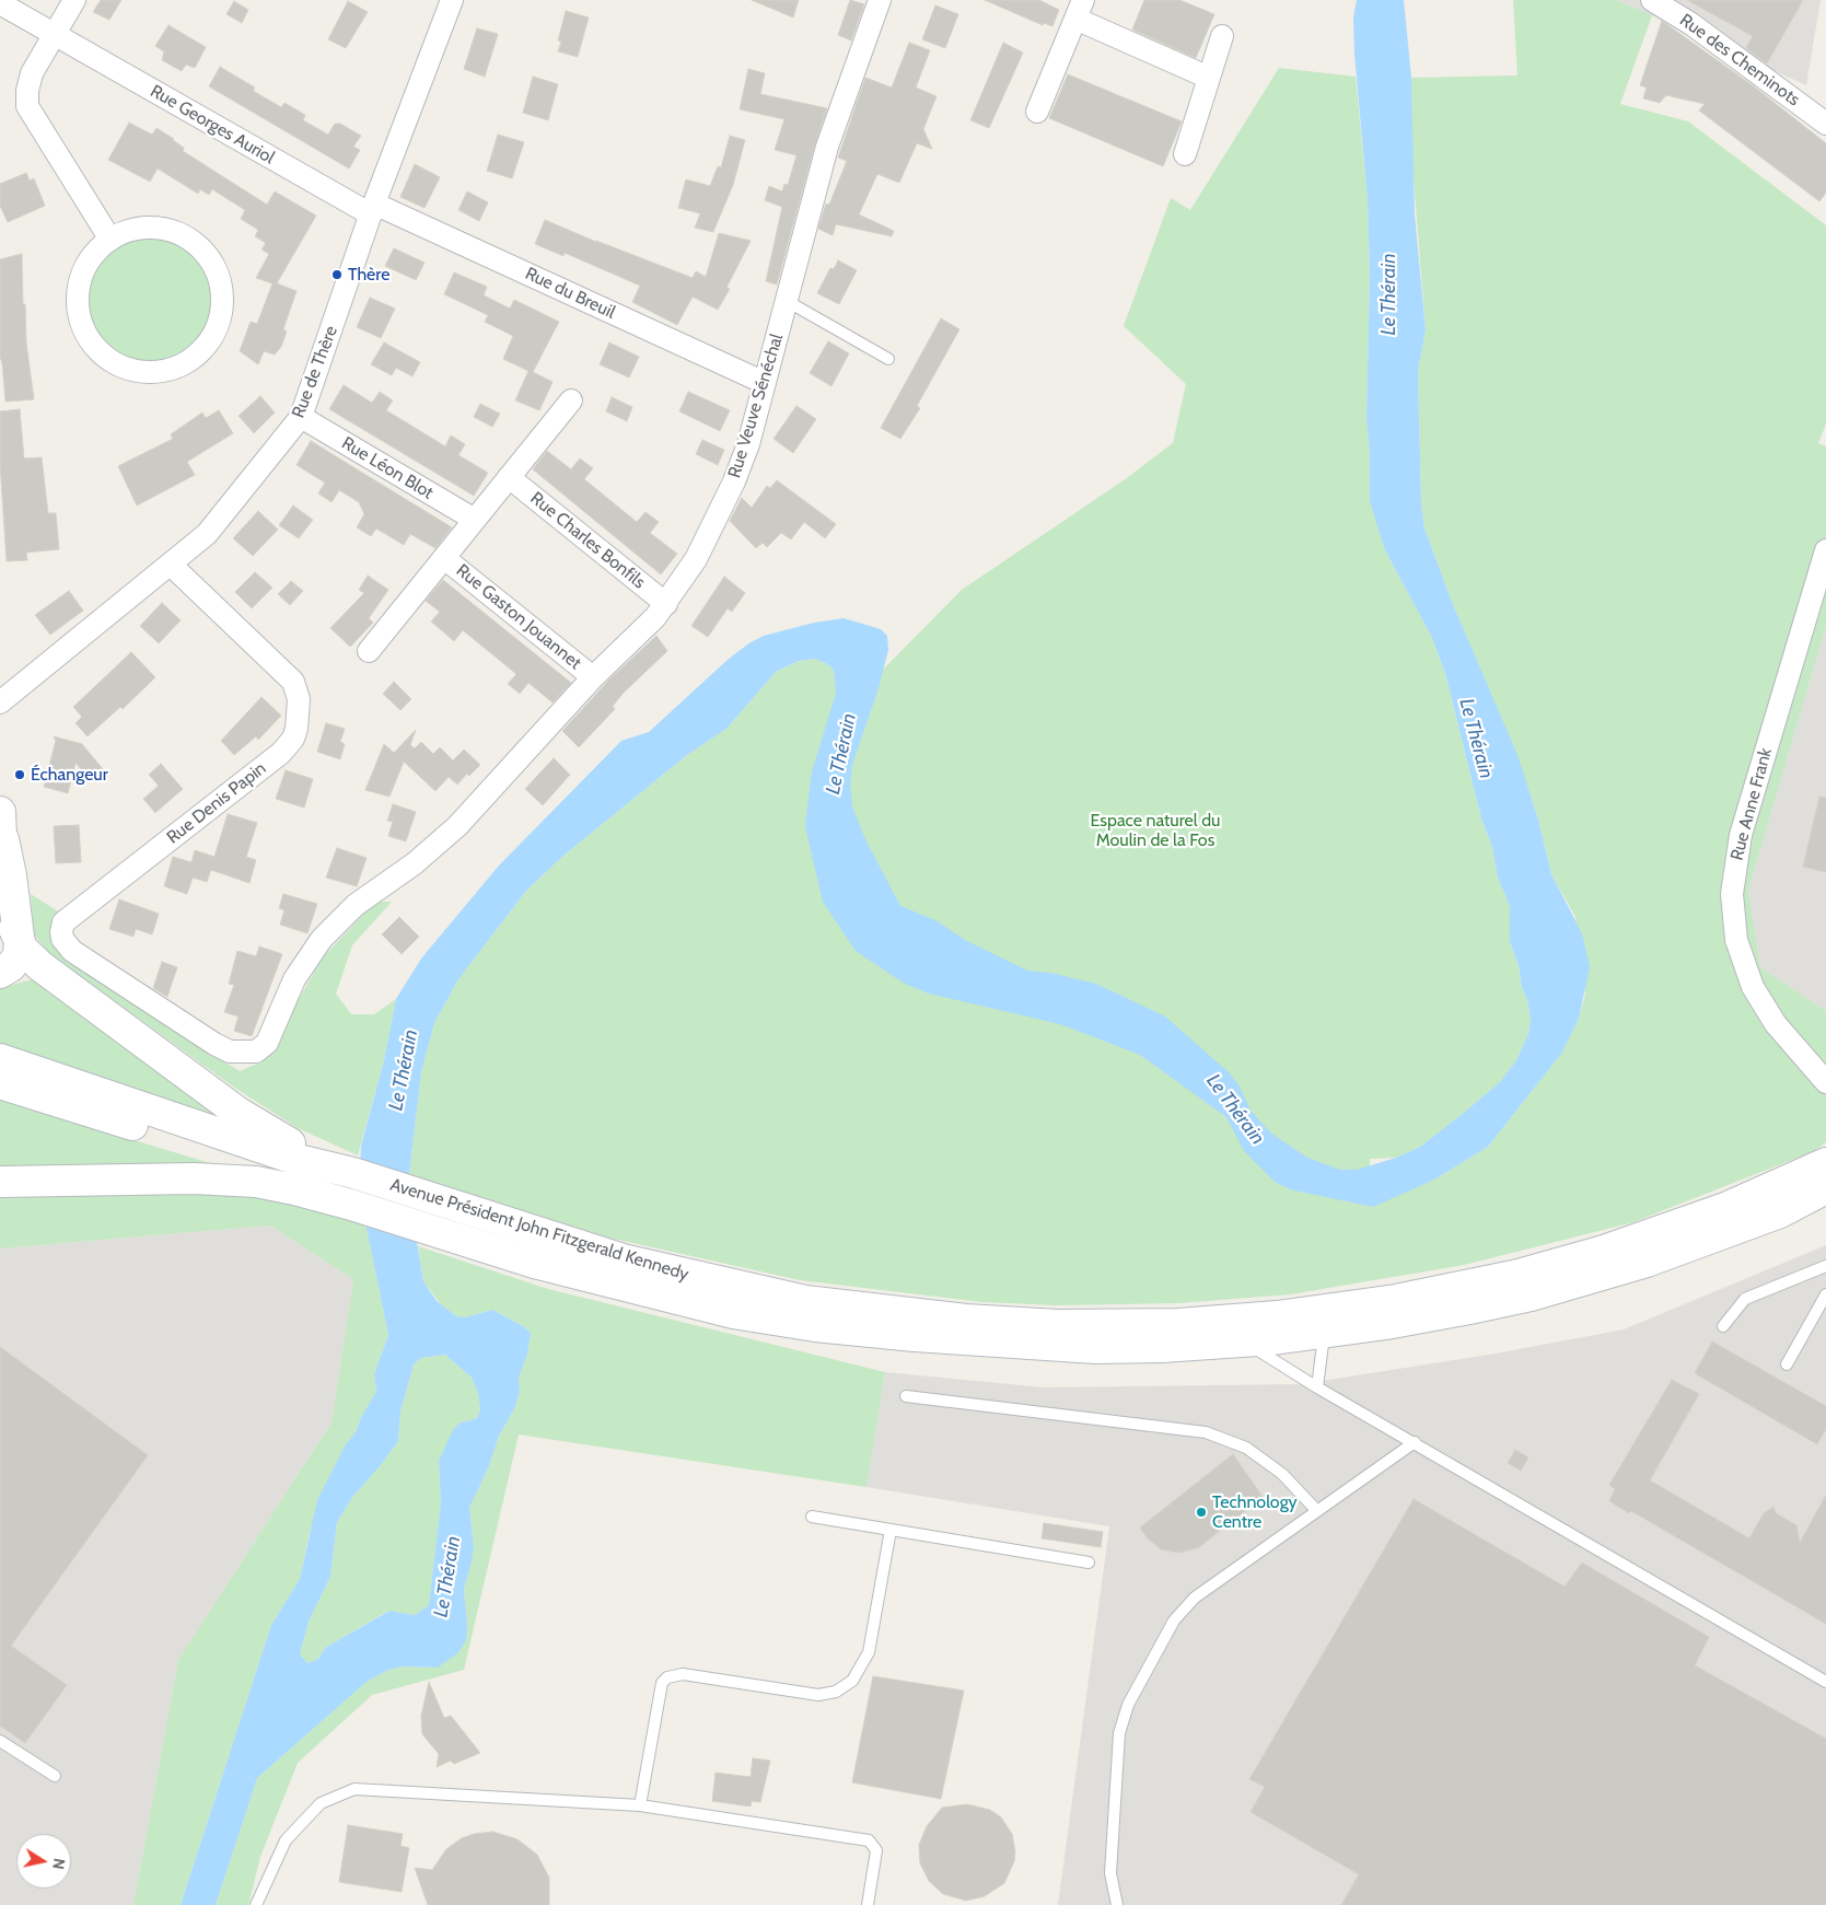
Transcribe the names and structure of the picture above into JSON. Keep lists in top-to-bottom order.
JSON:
{
  "streets": {
    "main road": ["Avenue Président John Fitzgerald Kennedy"],
    "street": [
      "Rue des Cheminots",
      "Rue Georges Auriol",
      "Rue du Breuil",
      "Rue de Thère",
      "Rue Veuve Sénéchal",
      "Rue Léon Blot",
      "Rue Charles Bonfils",
      "Rue Gaston Jouannet",
      "Rue Denis Papin",
      "Rue Anne Frank"
    ]
  },
  "crossings": [
    ["Rue Georges Auriol", "Rue du Breuil"],
    ["Rue Georges Auriol", "Rue de Thère"],
    ["Rue du Breuil", "Rue de Thère"],
    ["Rue du Breuil", "Rue Veuve Sénéchal"],
    ["Rue de Thère", "Rue Léon Blot"],
    ["Rue de Thère", "Rue Denis Papin"],
    ["Rue Veuve Sénéchal", "Rue Charles Bonfils"],
    ["Rue Veuve Sénéchal", "Rue Gaston Jouannet"],
    ["Rue Veuve Sénéchal", "Rue Denis Papin"],
    ["Rue Léon Blot", "Rue Gaston Jouannet"]
  ],
  "water": ["Le Thérain"],
  "parks": ["Espace naturel du Moulin de la Fos"],
  "places": ["Thère", "Échangeur", "Technology Centre"],
  "north": "right"
}
